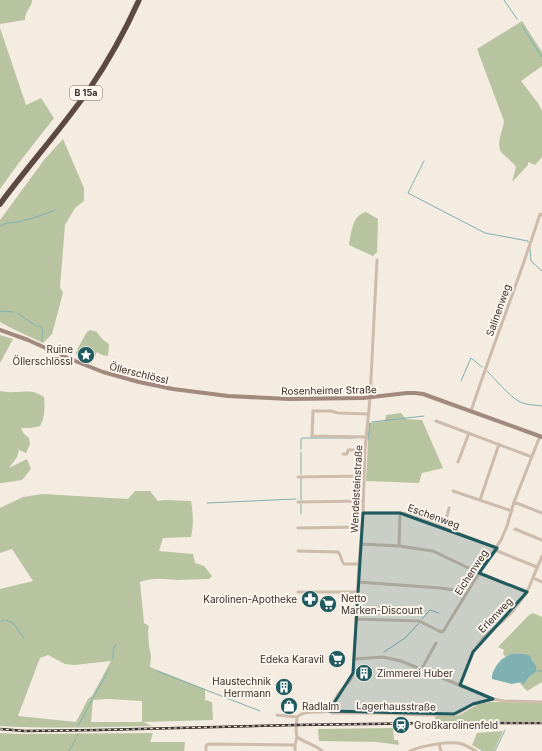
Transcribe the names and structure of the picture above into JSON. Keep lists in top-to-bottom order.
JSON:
{
  "streets": {
    "highway": ["B 15a"],
    "street": [
      "Salinenweg",
      "Öllerschlössl",
      "Rosenheimer Straße",
      "Wendelsteinstraße",
      "Eschenweg",
      "Eichenweg",
      "Erlenweg",
      "Lagerhausstraße"
    ]
  },
  "crossings": [
    ["Salinenweg", "Rosenheimer Straße"],
    ["Öllerschlössl", "Rosenheimer Straße"],
    ["Rosenheimer Straße", "Wendelsteinstraße"],
    ["Rosenheimer Straße", "Eichenweg"],
    ["Wendelsteinstraße", "Eschenweg"],
    ["Wendelsteinstraße", "Eichenweg"],
    ["Wendelsteinstraße", "Lagerhausstraße"],
    ["Eschenweg", "Eichenweg"],
    ["Eschenweg", "Erlenweg"]
  ],
  "places": {
    "place": ["Ruine Öllerschlössl"],
    "pharmacy": ["Karolinen-Apotheke"],
    "supermarket": ["Netto Marken-Discount", "Edeka Karavil"],
    "building": ["Zimmerei Huber", "Haustechnik Herrmann"],
    "shop": ["Radlalm"],
    "station": ["Großkarolinenfeld"]
  }
}
